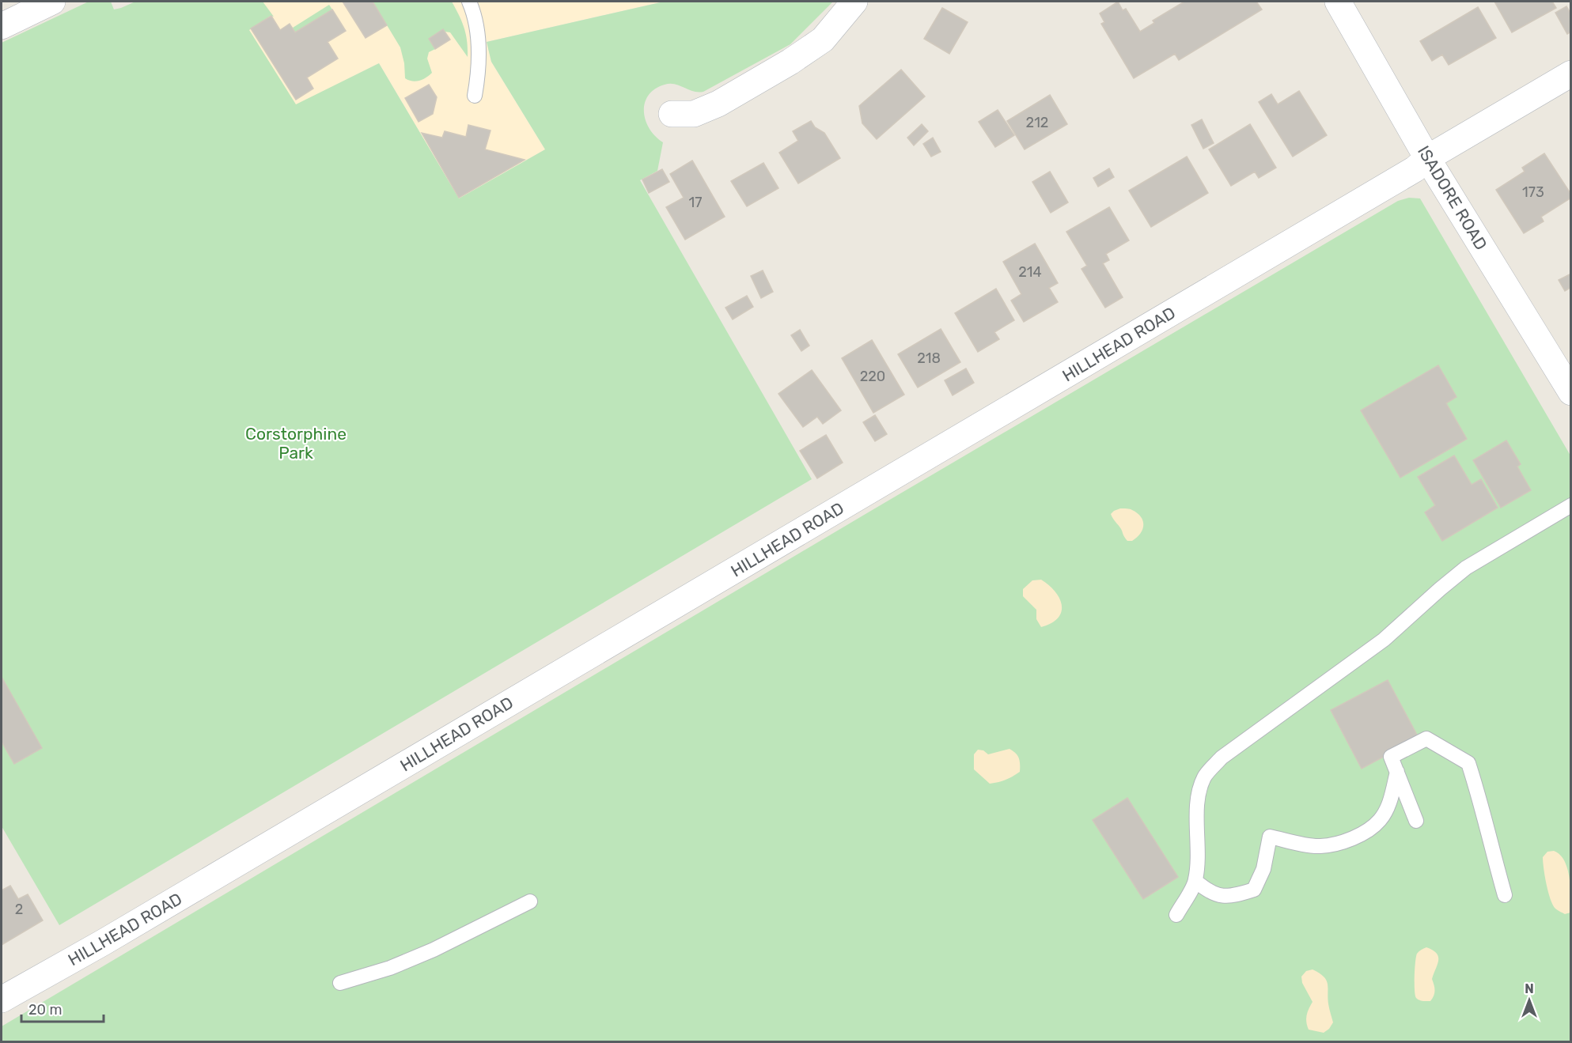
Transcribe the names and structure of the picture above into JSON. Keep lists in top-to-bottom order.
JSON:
{
  "streets": {
    "street": ["ISADORE ROAD", "HILLHEAD ROAD"]
  },
  "crossings": [
    ["ISADORE ROAD", "HILLHEAD ROAD"]
  ],
  "parks": ["Corstorphine Park"],
  "house_numbers": [
    "212",
    "173",
    "17",
    "214",
    "218",
    "220",
    "2"
  ],
  "scale_bar": "20 m",
  "north": "top"
}
